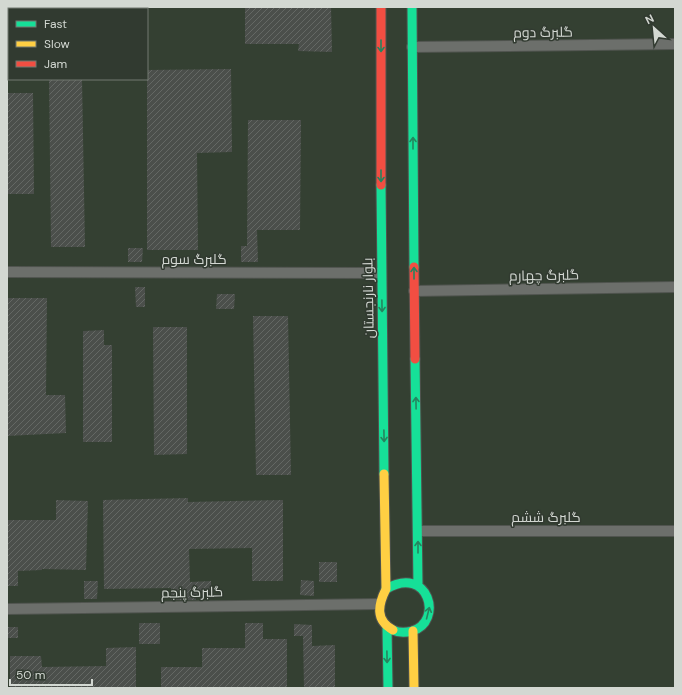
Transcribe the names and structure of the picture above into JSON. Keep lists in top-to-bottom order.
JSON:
{
  "streets": {
    "street": [
      "گلبرگ دوم",
      "گلبرگ سوم",
      "گلبرگ چهارم",
      "بلوار نارنجستان",
      "گلبرگ ششم",
      "گلبرگ پنجم"
    ]
  },
  "crossings": [
    ["گلبرگ سوم", "بلوار نارنجستان"],
    ["بلوار نارنجستان", "گلبرگ پنجم"]
  ],
  "legend": ["Fast", "Slow", "Jam"],
  "scale_bar": "50 m",
  "north": "top left"
}
